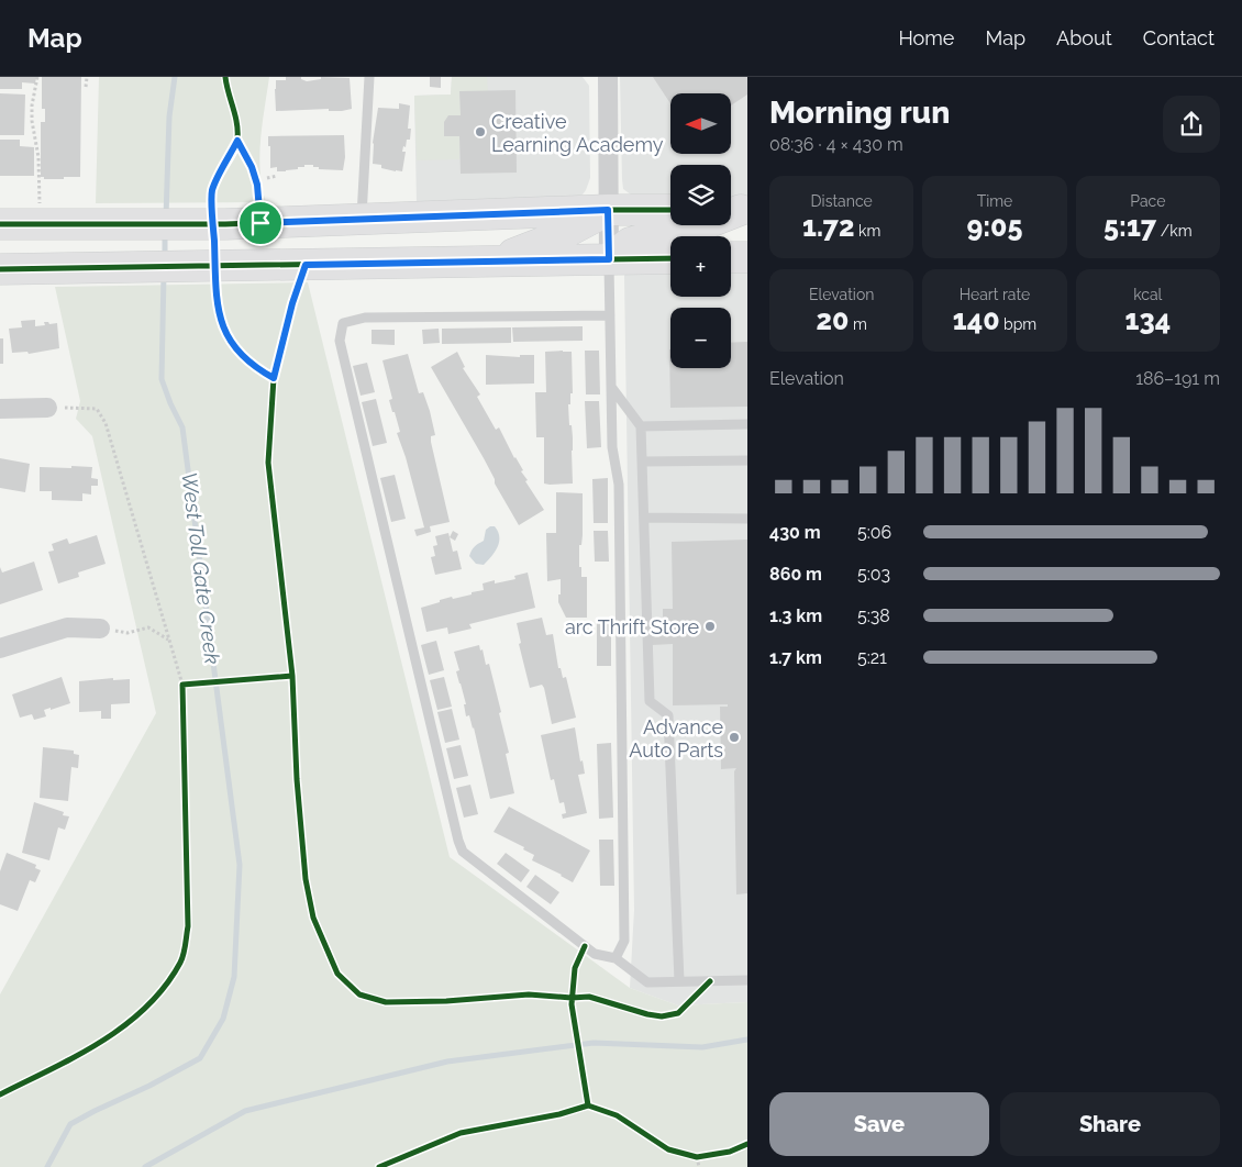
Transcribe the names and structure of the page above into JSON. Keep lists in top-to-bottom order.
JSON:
{
  "water": ["West Toll Gate Creek"],
  "places": ["Creative Learning Academy", "arc Thrift Store", "Advance Auto Parts"],
  "north": "left",
  "page": {
    "header": "Map",
    "nav": [
      "Home",
      "Map",
      "About",
      "Contact"
    ],
    "heading": ["Morning run", "08:36 · 4 × 430 m"],
    "map_buttons": ["+", "−"],
    "stats": [
      ["Distance", "1.72 km"],
      ["Time", "9:05"],
      ["Pace", "5:17 /km"],
      ["Elevation", "20 m"],
      ["Heart rate", "140 bpm"],
      ["kcal", "134"]
    ],
    "chart": ["Elevation", "186–191 m"],
    "list": [
      {
        "name": "430 m",
        "note": "5:06"
      },
      {
        "name": "860 m",
        "note": "5:03"
      },
      {
        "name": "1.3 km",
        "note": "5:38"
      },
      {
        "name": "1.7 km",
        "note": "5:21"
      }
    ],
    "buttons": ["Save", "Share"]
  }
}
